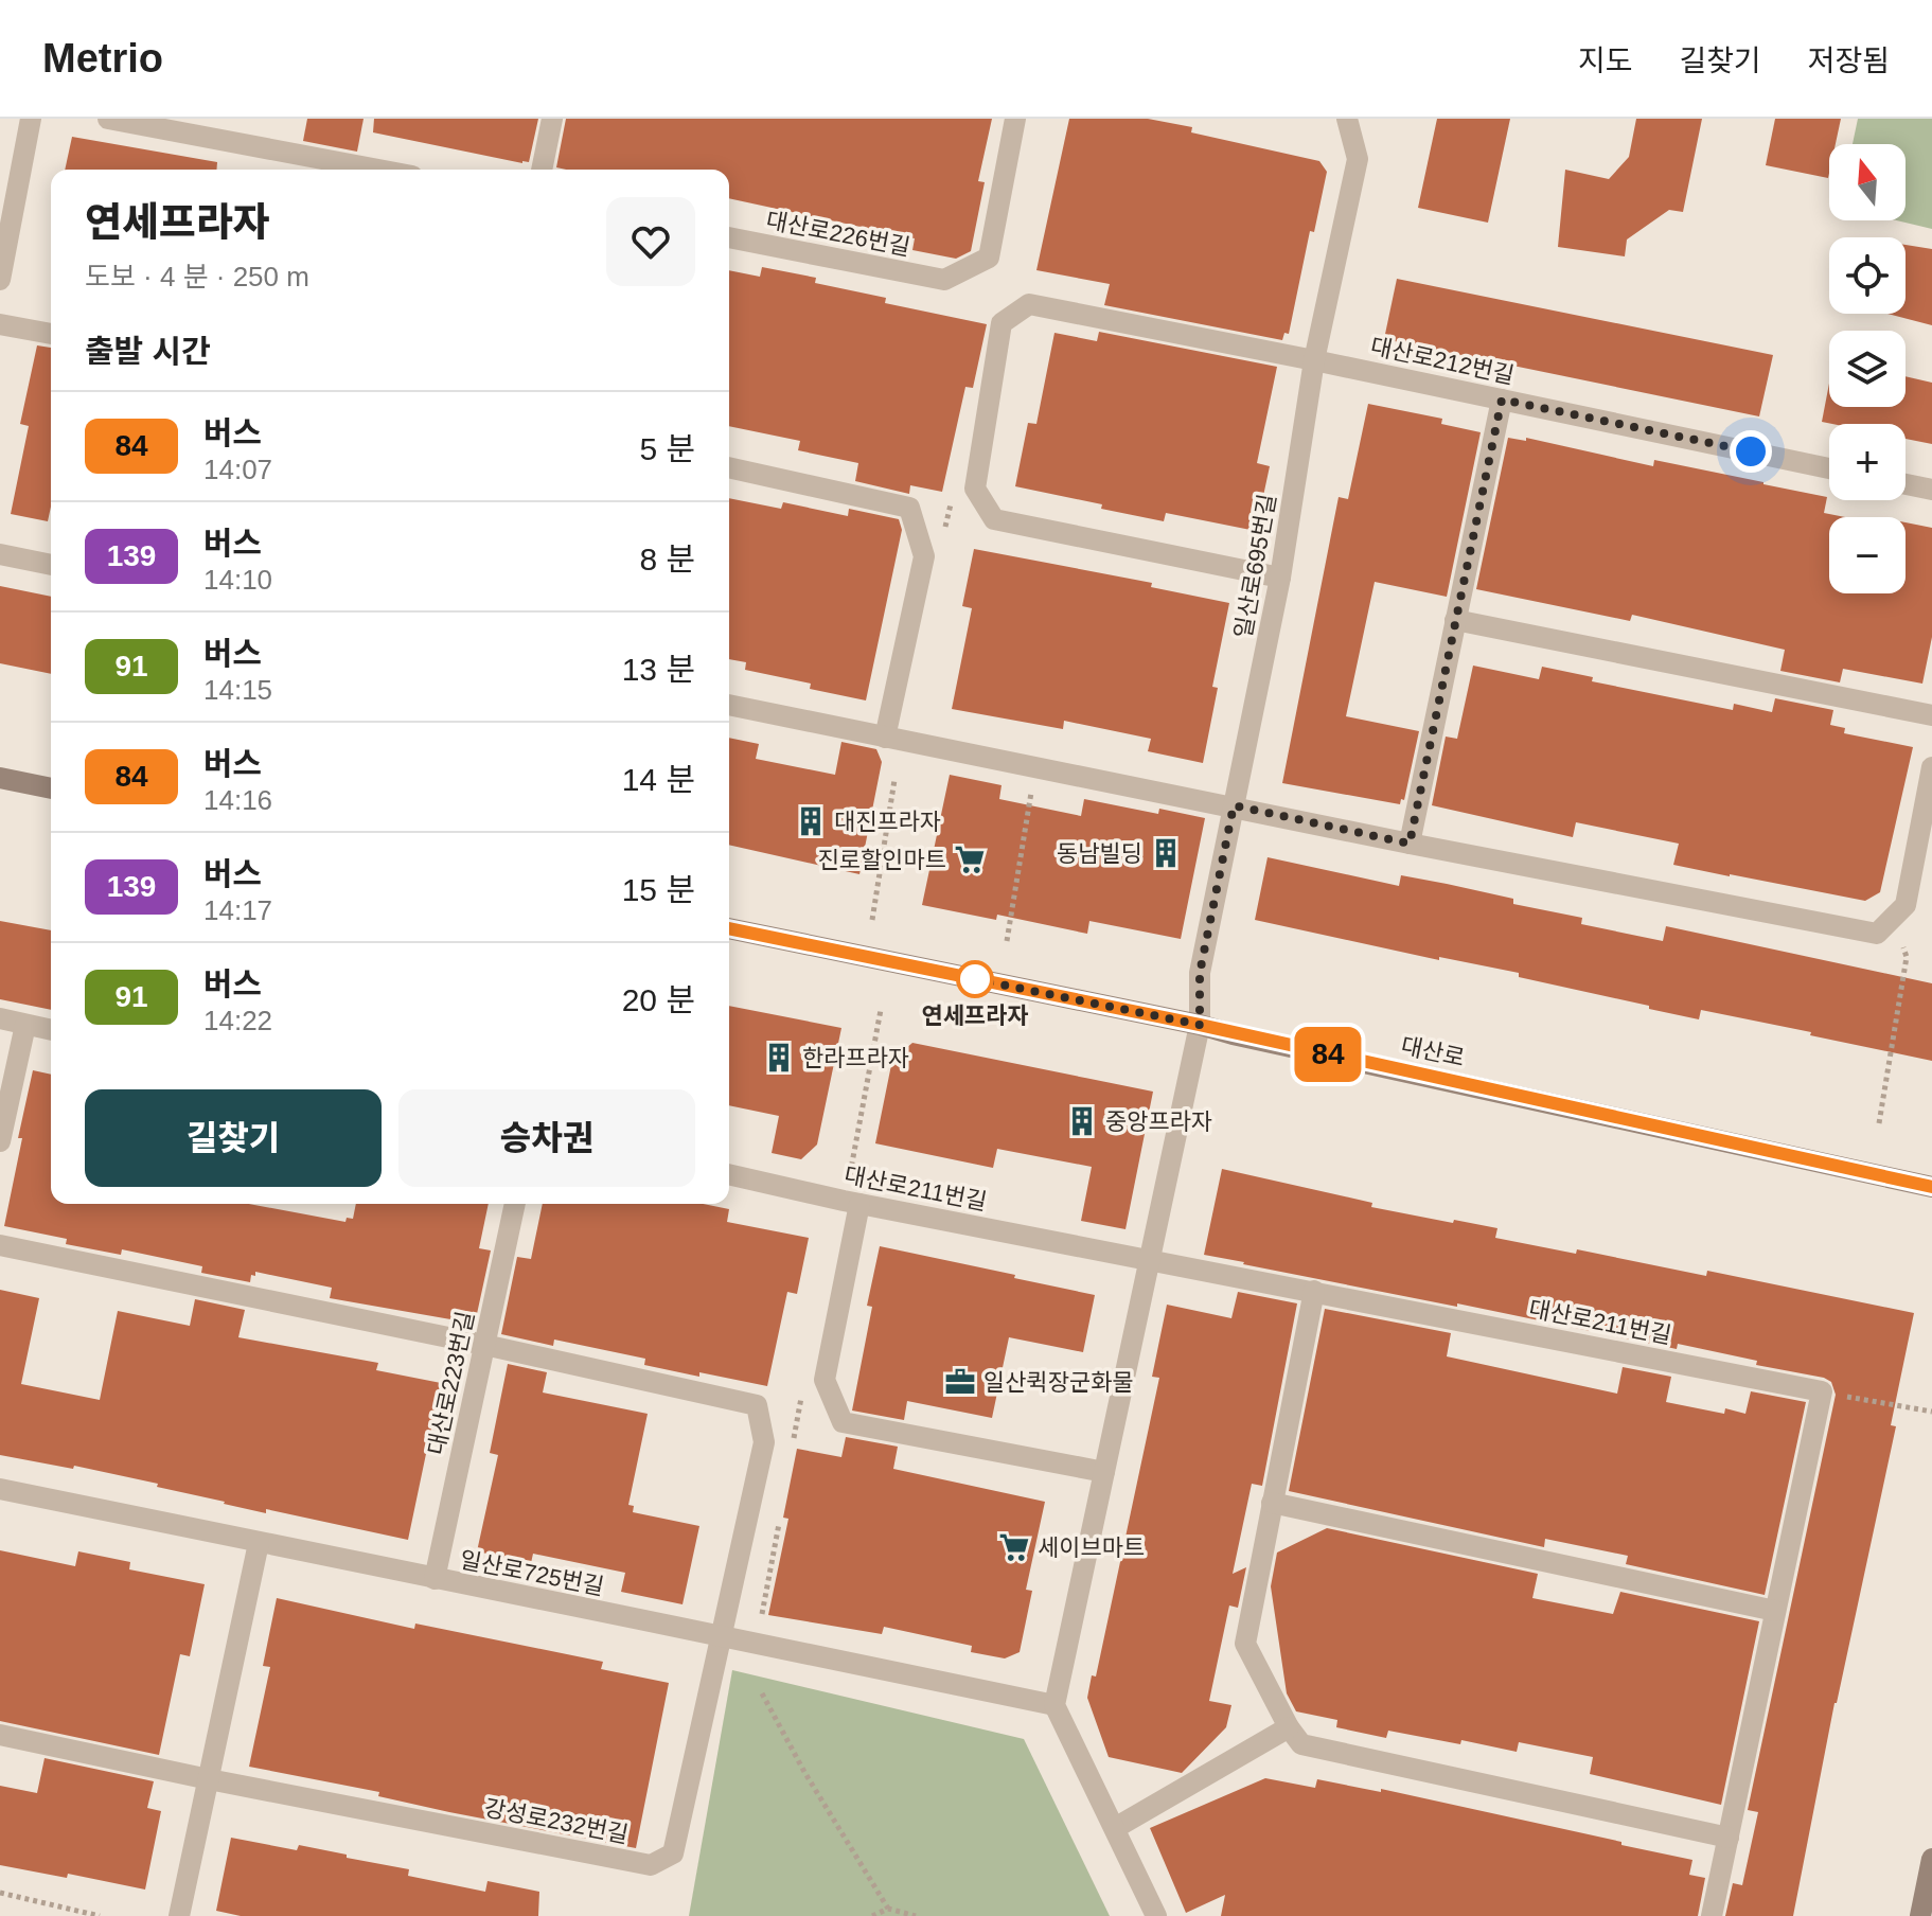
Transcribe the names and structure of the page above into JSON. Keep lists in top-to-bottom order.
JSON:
{
  "streets": {
    "main road": ["대산로"],
    "street": [
      "대산로226번길",
      "대산로212번길",
      "일산로695번길",
      "대산로211번길",
      "대산로223번길",
      "일산로725번길",
      "강성로232번길"
    ]
  },
  "crossings": [
    ["대산로212번길", "일산로695번길"],
    ["일산로695번길", "대산로"],
    ["대산로223번길", "일산로725번길"],
    ["대산로223번길", "강성로232번길"],
    ["일산로725번길", "강성로232번길"]
  ],
  "places": {
    "building": [
      "대진프라자",
      "동남빌딩",
      "한라프라자",
      "중앙프라자"
    ],
    "supermarket": ["진로할인마트", "세이브마트"],
    "other": ["연세프라자"],
    "office": ["일산퀵장군화물"]
  },
  "lines": ["bus line 84"],
  "north": "top",
  "page": {
    "header": "Metrio",
    "nav": ["지도", "길찾기", "저장됨"],
    "on_map": "84",
    "map_buttons": ["+", "−"],
    "heading": [
      ["연세프라자", "도보 · 4 분 · 250 m"],
      "출발 시간"
    ],
    "list": [
      {
        "mark": "84",
        "name": "버스",
        "note": "14:07",
        "value": "5 분"
      },
      {
        "mark": "139",
        "name": "버스",
        "note": "14:10",
        "value": "8 분"
      },
      {
        "mark": "91",
        "name": "버스",
        "note": "14:15",
        "value": "13 분"
      },
      {
        "mark": "84",
        "name": "버스",
        "note": "14:16",
        "value": "14 분"
      },
      {
        "mark": "139",
        "name": "버스",
        "note": "14:17",
        "value": "15 분"
      },
      {
        "mark": "91",
        "name": "버스",
        "note": "14:22",
        "value": "20 분"
      }
    ],
    "buttons": ["길찾기", "승차권"]
  }
}
